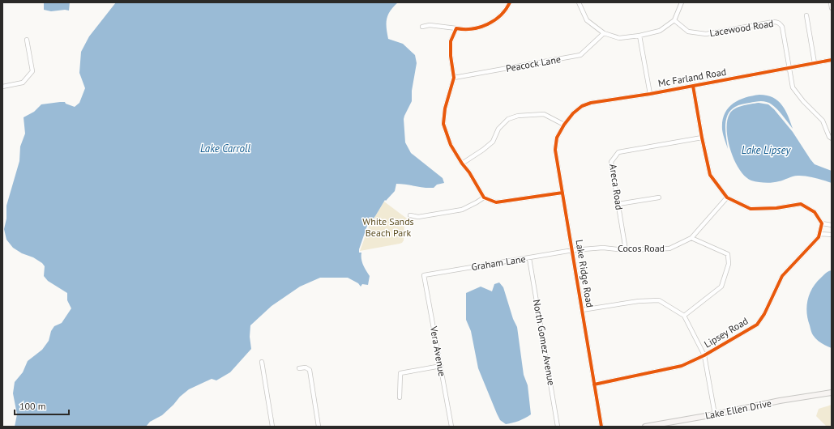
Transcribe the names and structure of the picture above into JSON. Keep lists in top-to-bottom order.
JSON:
{
  "streets": {
    "street": [
      "Lacewood Road",
      "Peacock Lane",
      "Mc Farland Road",
      "Areca Road",
      "Cocos Road",
      "Graham Lane",
      "Lake Ridge Road",
      "Lipsey Road",
      "North Gomez Avenue",
      "Vera Avenue",
      "Lake Ellen Drive"
    ]
  },
  "crossings": [
    ["Lacewood Road", "Mc Farland Road"],
    ["Mc Farland Road", "Lake Ridge Road"],
    ["Areca Road", "Cocos Road"],
    ["Cocos Road", "Graham Lane"],
    ["Cocos Road", "Lake Ridge Road"],
    ["Graham Lane", "Lake Ridge Road"],
    ["Graham Lane", "North Gomez Avenue"],
    ["Graham Lane", "Vera Avenue"],
    ["Lake Ridge Road", "Lipsey Road"]
  ],
  "water": ["Lake Carroll", "Lake Lipsey"],
  "parks": ["White Sands Beach Park"],
  "scale_bar": "100 m"
}
